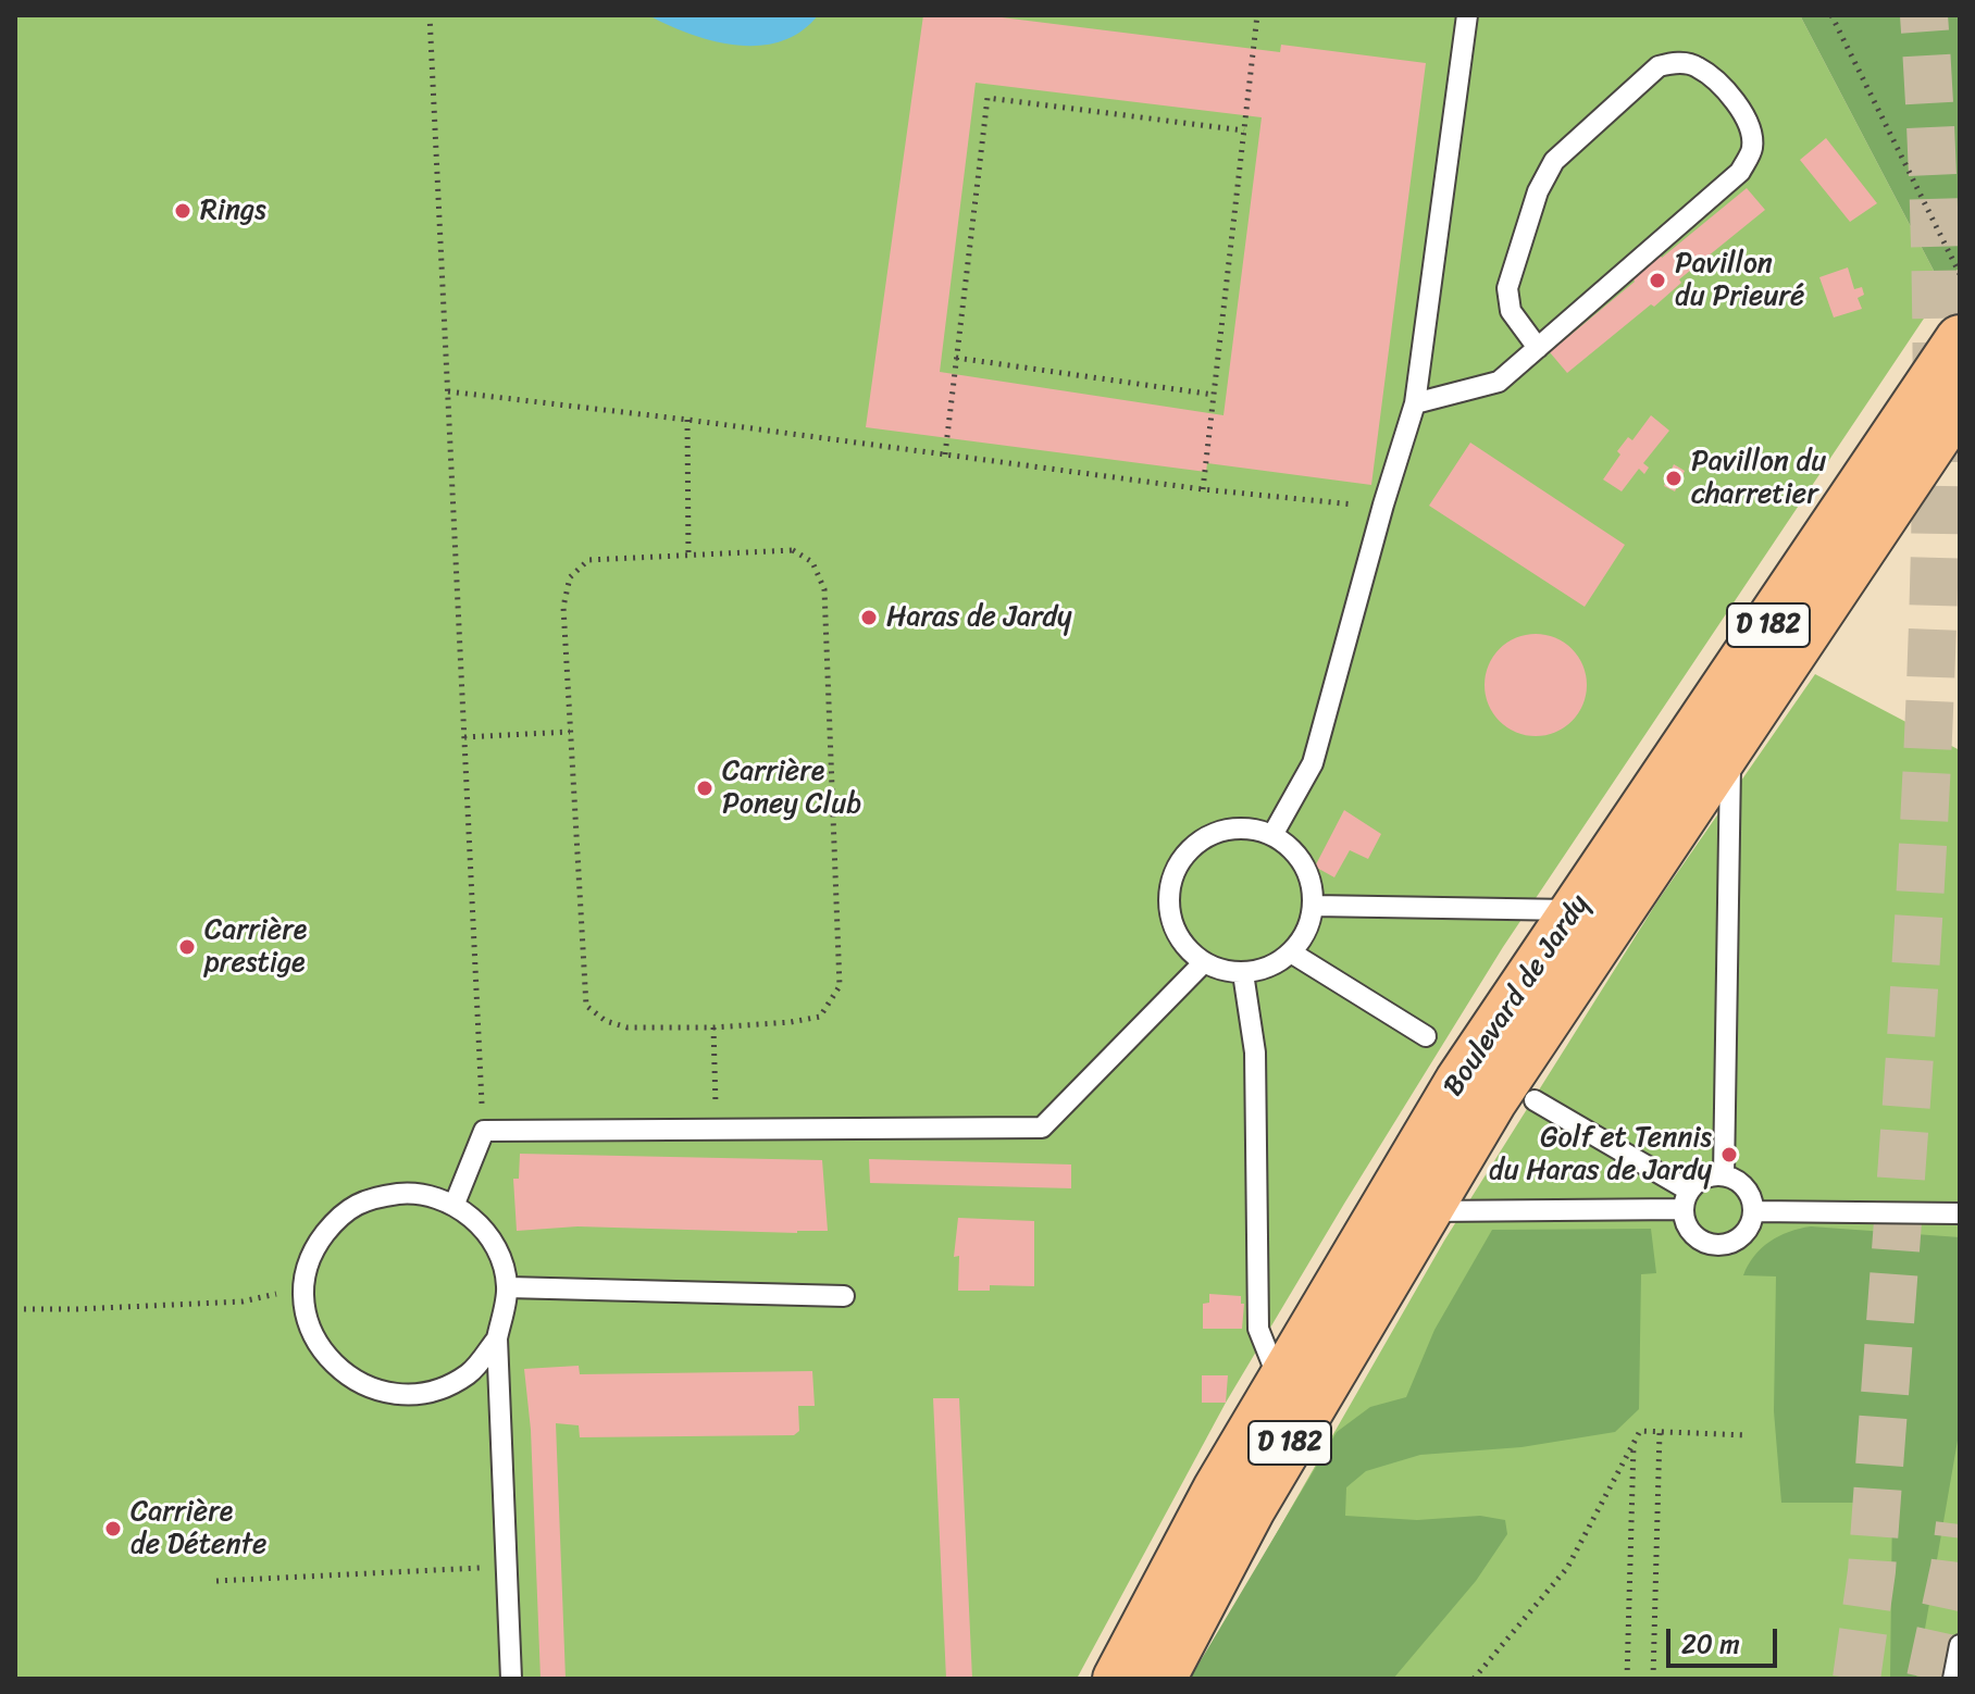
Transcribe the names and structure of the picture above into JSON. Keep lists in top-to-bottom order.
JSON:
{
  "streets": {
    "main road": ["D 182", "Boulevard de Jardy"]
  },
  "places": [
    "Rings",
    "Pavillon du Prieuré",
    "Pavillon du charretier",
    "Haras de Jardy",
    "Carrière Poney Club",
    "Carrière prestige",
    "Golf et Tennis du Haras de Jardy",
    "Carrière de Détente"
  ],
  "scale_bar": "20 m"
}
